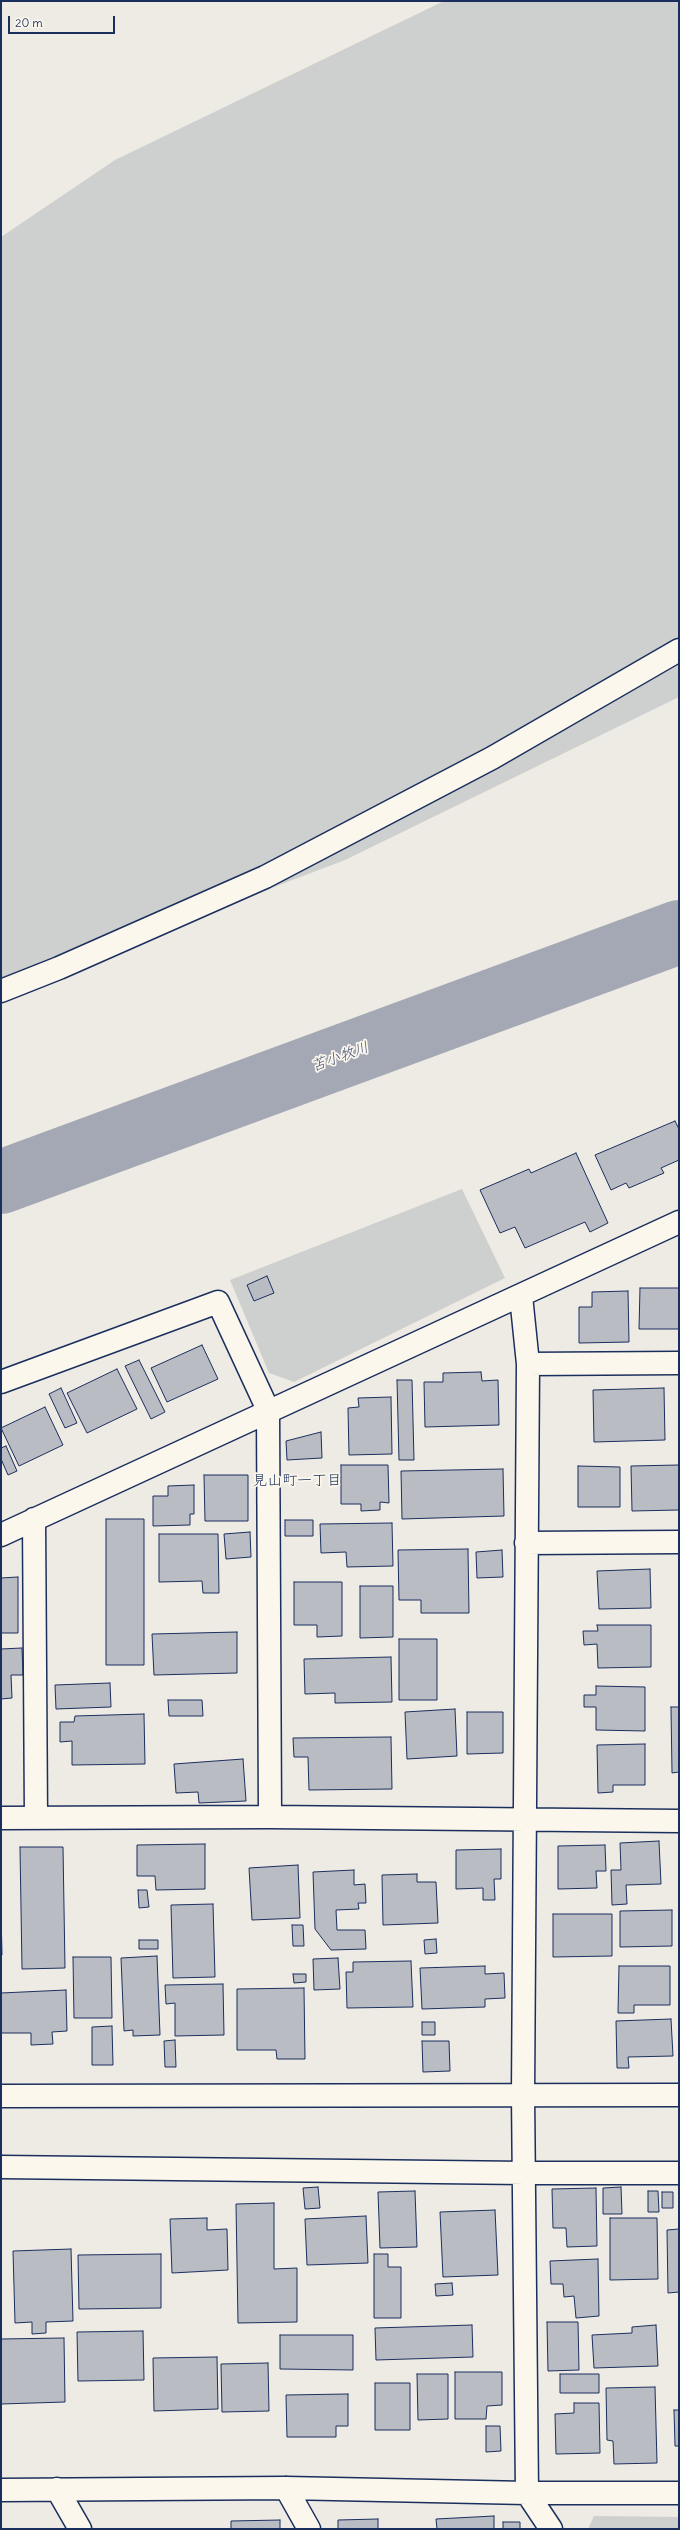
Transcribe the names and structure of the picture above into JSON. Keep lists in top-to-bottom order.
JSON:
{
  "districts": ["見山町一丁目"],
  "water": ["苫小牧川"],
  "scale_bar": "20 m"
}
